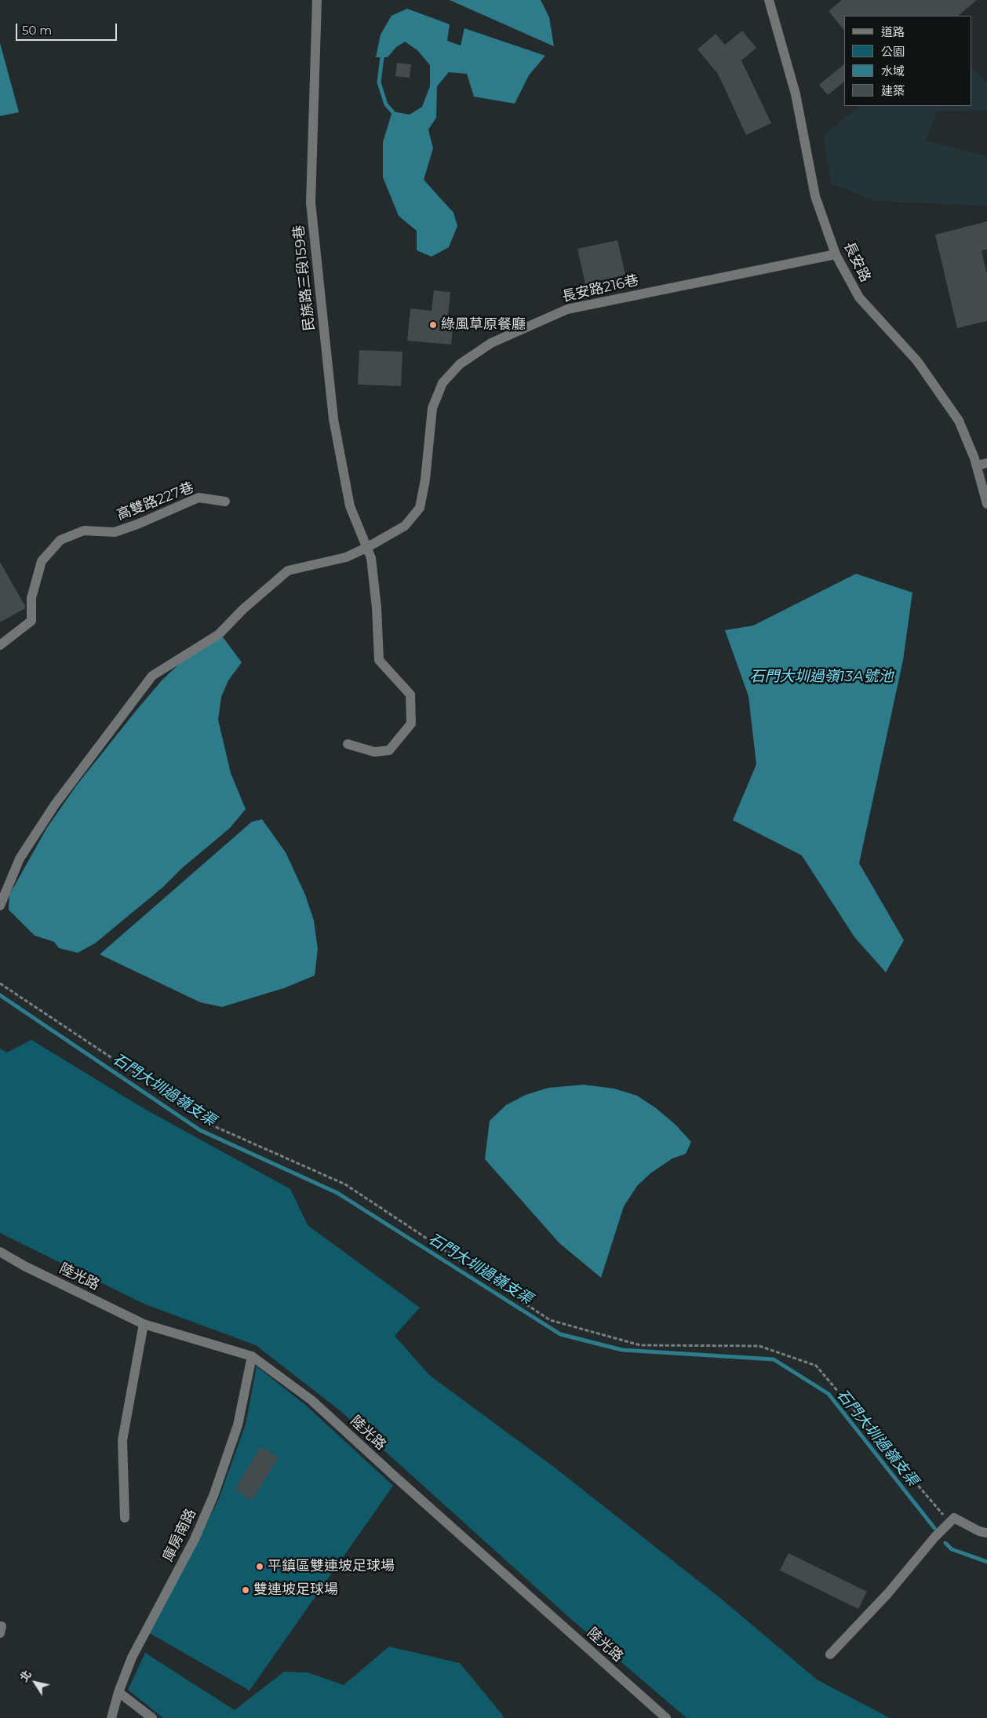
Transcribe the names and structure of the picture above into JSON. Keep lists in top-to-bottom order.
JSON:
{
  "streets": {
    "street": [
      "長安路",
      "民族路三段159巷",
      "長安路216巷",
      "高雙路227巷",
      "陸光路",
      "庫房南路"
    ]
  },
  "crossings": [
    ["長安路", "長安路216巷"],
    ["民族路三段159巷", "長安路216巷"],
    ["陸光路", "庫房南路"]
  ],
  "water": ["石門大圳過嶺13A號池", "石門大圳過嶺支渠"],
  "places": ["綠風草原餐廳", "平鎮區雙連坡足球場", "雙連坡足球場"],
  "legend": [
    "道路",
    "公園",
    "水域",
    "建築"
  ],
  "scale_bar": "50 m",
  "north": "top left"
}
